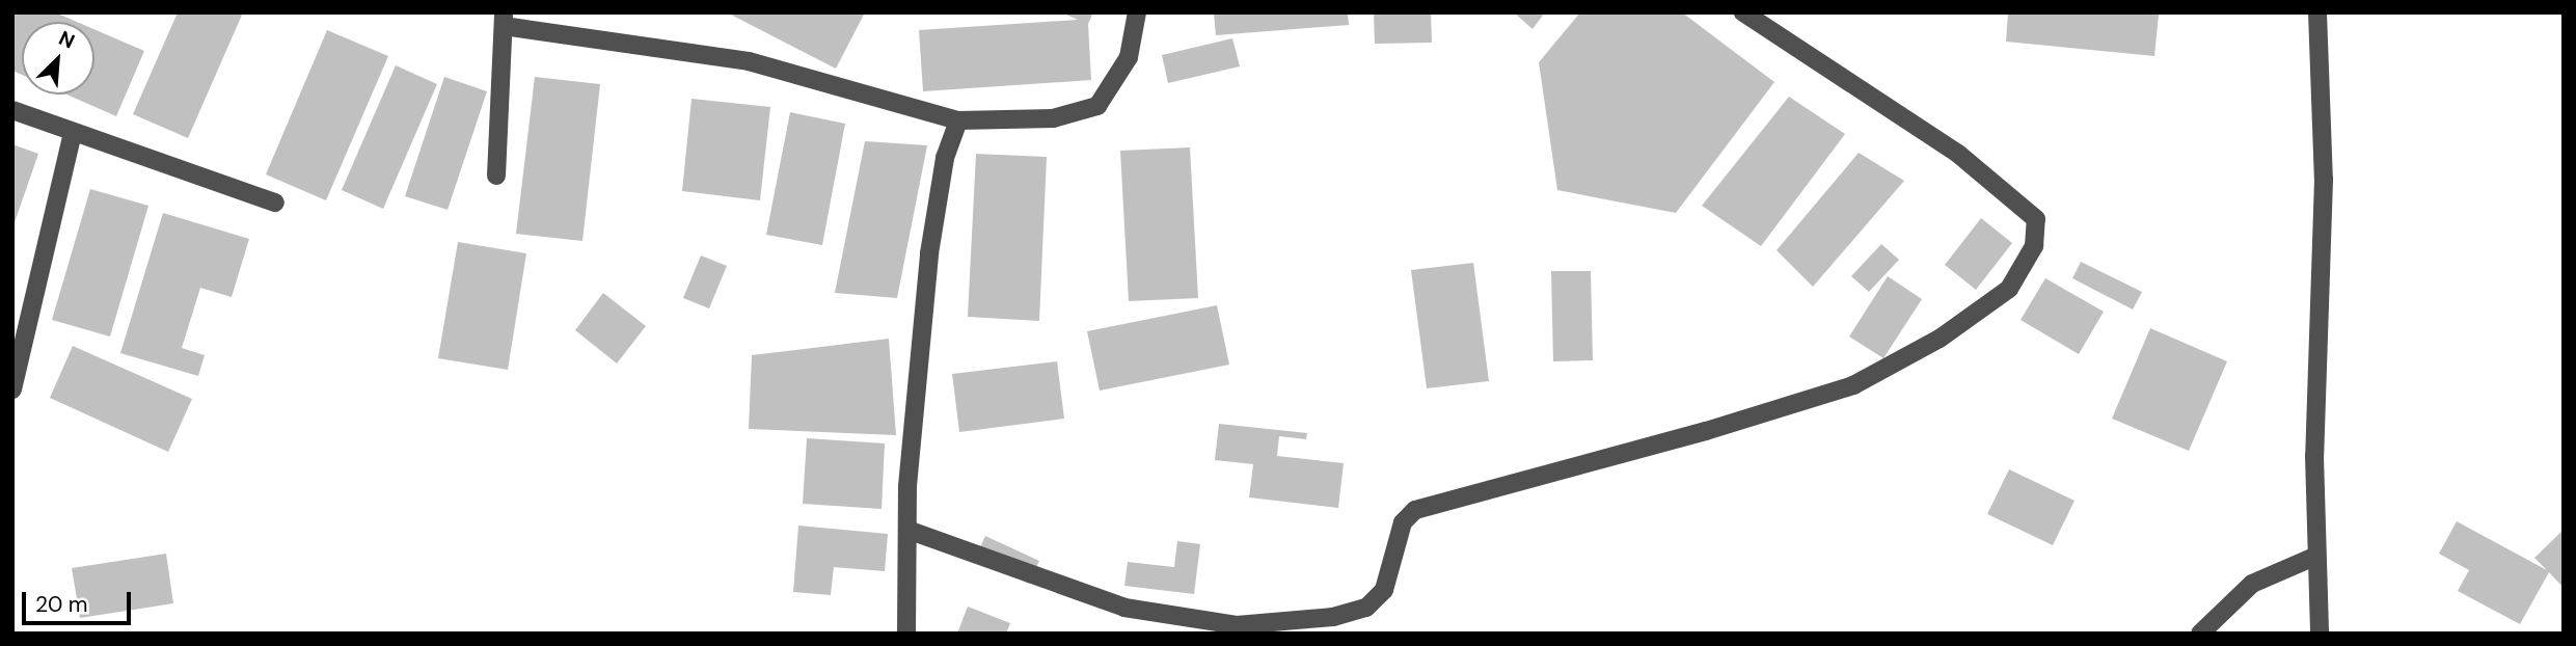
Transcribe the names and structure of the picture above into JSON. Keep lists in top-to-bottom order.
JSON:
{
  "scale_bar": "20 m",
  "north": "top right"
}
